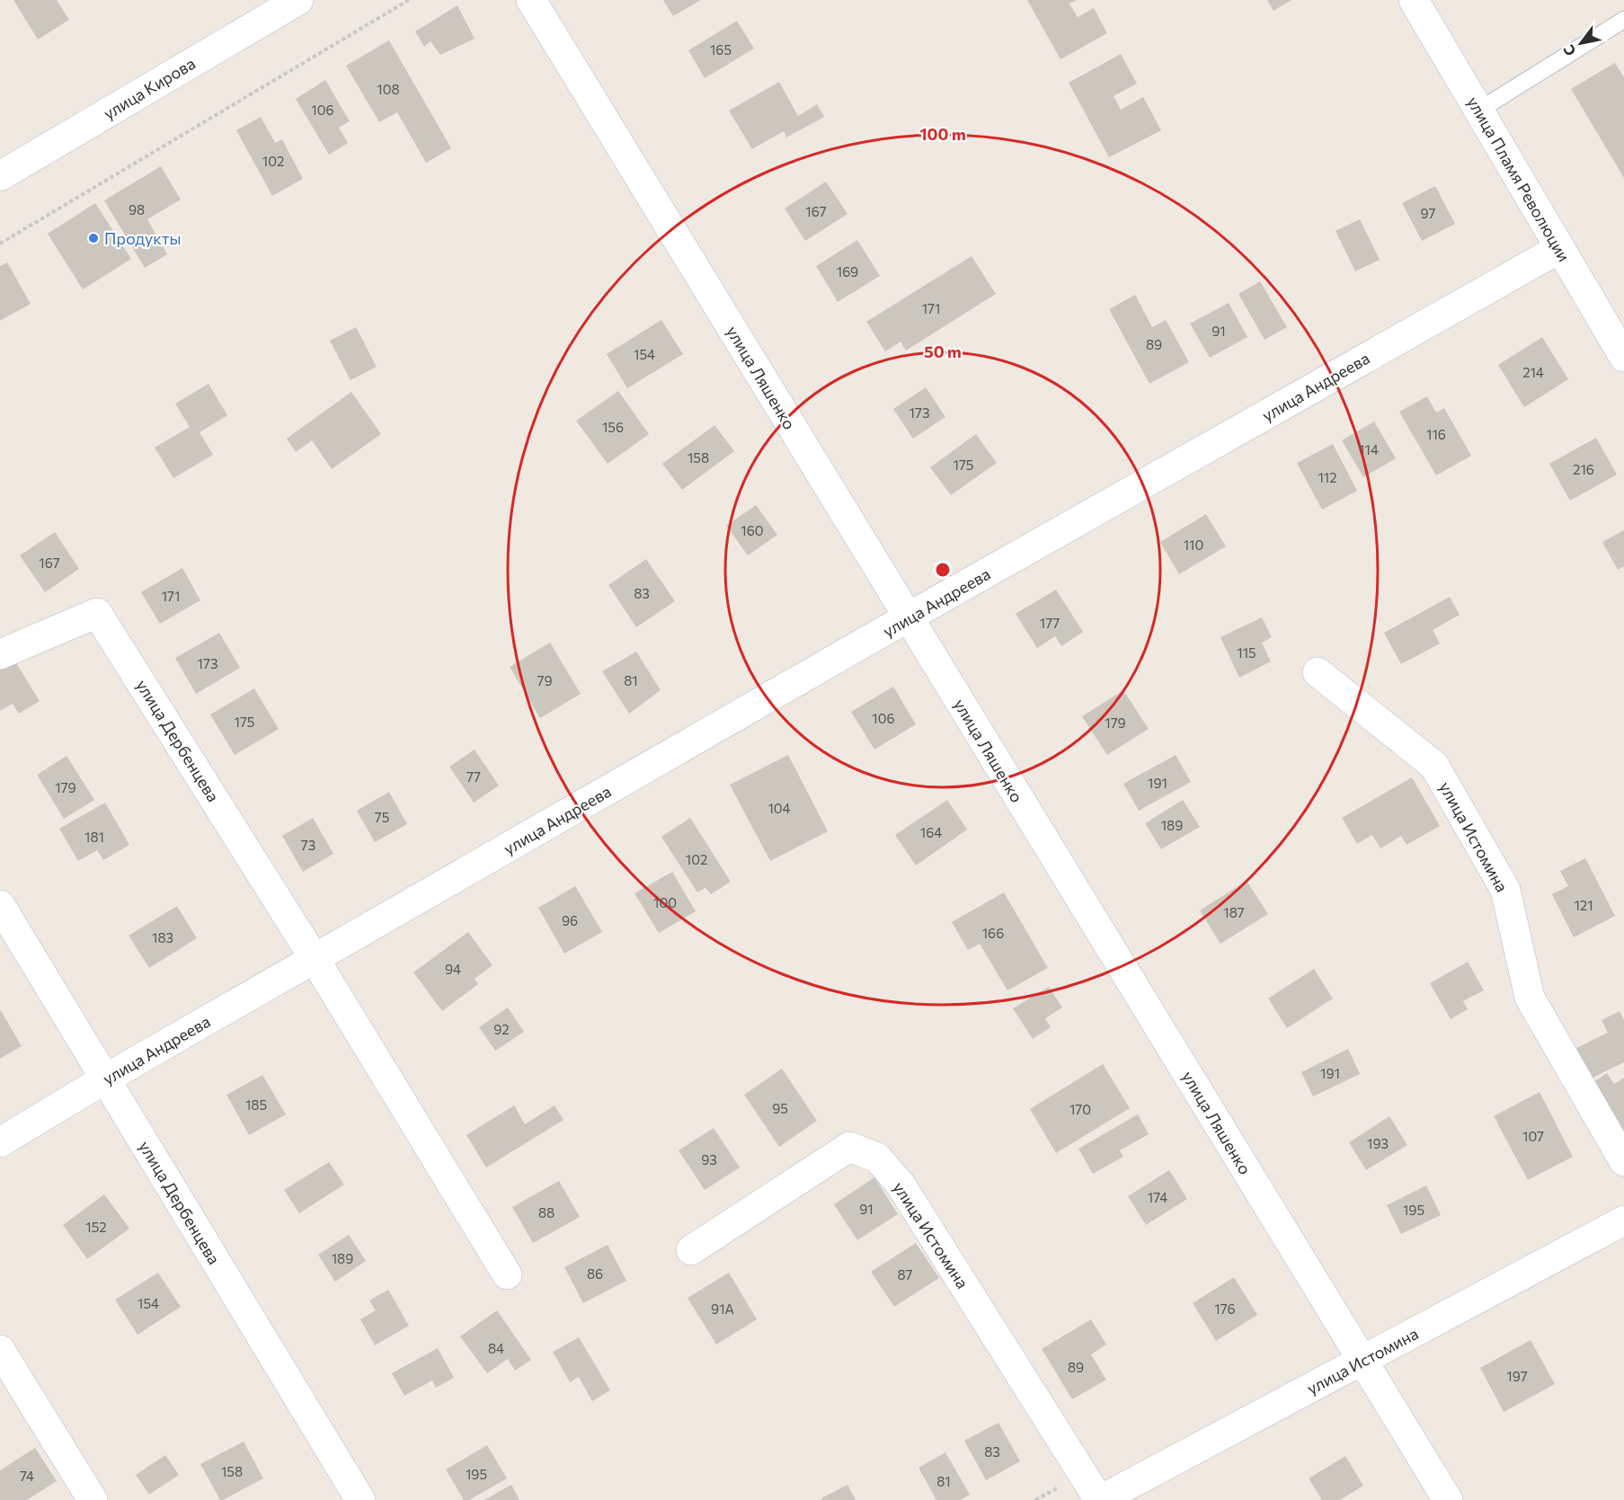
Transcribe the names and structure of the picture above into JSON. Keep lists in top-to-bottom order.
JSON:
{
  "streets": {
    "street": [
      "улица Кирова",
      "улица Пламя Революции",
      "улица Ляшенко",
      "улица Андреева",
      "улица Дербенцева",
      "улица Истомина"
    ]
  },
  "crossings": [
    ["улица Пламя Революции", "улица Андреева"],
    ["улица Ляшенко", "улица Андреева"],
    ["улица Ляшенко", "улица Истомина"],
    ["улица Андреева", "улица Дербенцева"]
  ],
  "places": ["Продукты"],
  "house_numbers": [
    "165",
    "108",
    "106",
    "102",
    "98",
    "167",
    "97",
    "169",
    "171",
    "91",
    "89",
    "154",
    "214",
    "173",
    "156",
    "116",
    "114",
    "158",
    "175",
    "216",
    "112",
    "160",
    "110",
    "167",
    "83",
    "171",
    "177",
    "115",
    "173",
    "79",
    "81",
    "106",
    "175",
    "179",
    "77",
    "191",
    "179",
    "104",
    "75",
    "189",
    "164",
    "181",
    "73",
    "102",
    "100",
    "121",
    "187",
    "96",
    "166",
    "183",
    "94",
    "92",
    "191",
    "185",
    "95",
    "170",
    "107",
    "193",
    "93",
    "174",
    "91",
    "195",
    "88",
    "152",
    "189",
    "86",
    "87",
    "154",
    "91А",
    "176",
    "84",
    "89",
    "197",
    "83",
    "158",
    "195",
    "74",
    "81"
  ],
  "north": "bottom left",
  "rings": ["100 m", "50 m"]
}
